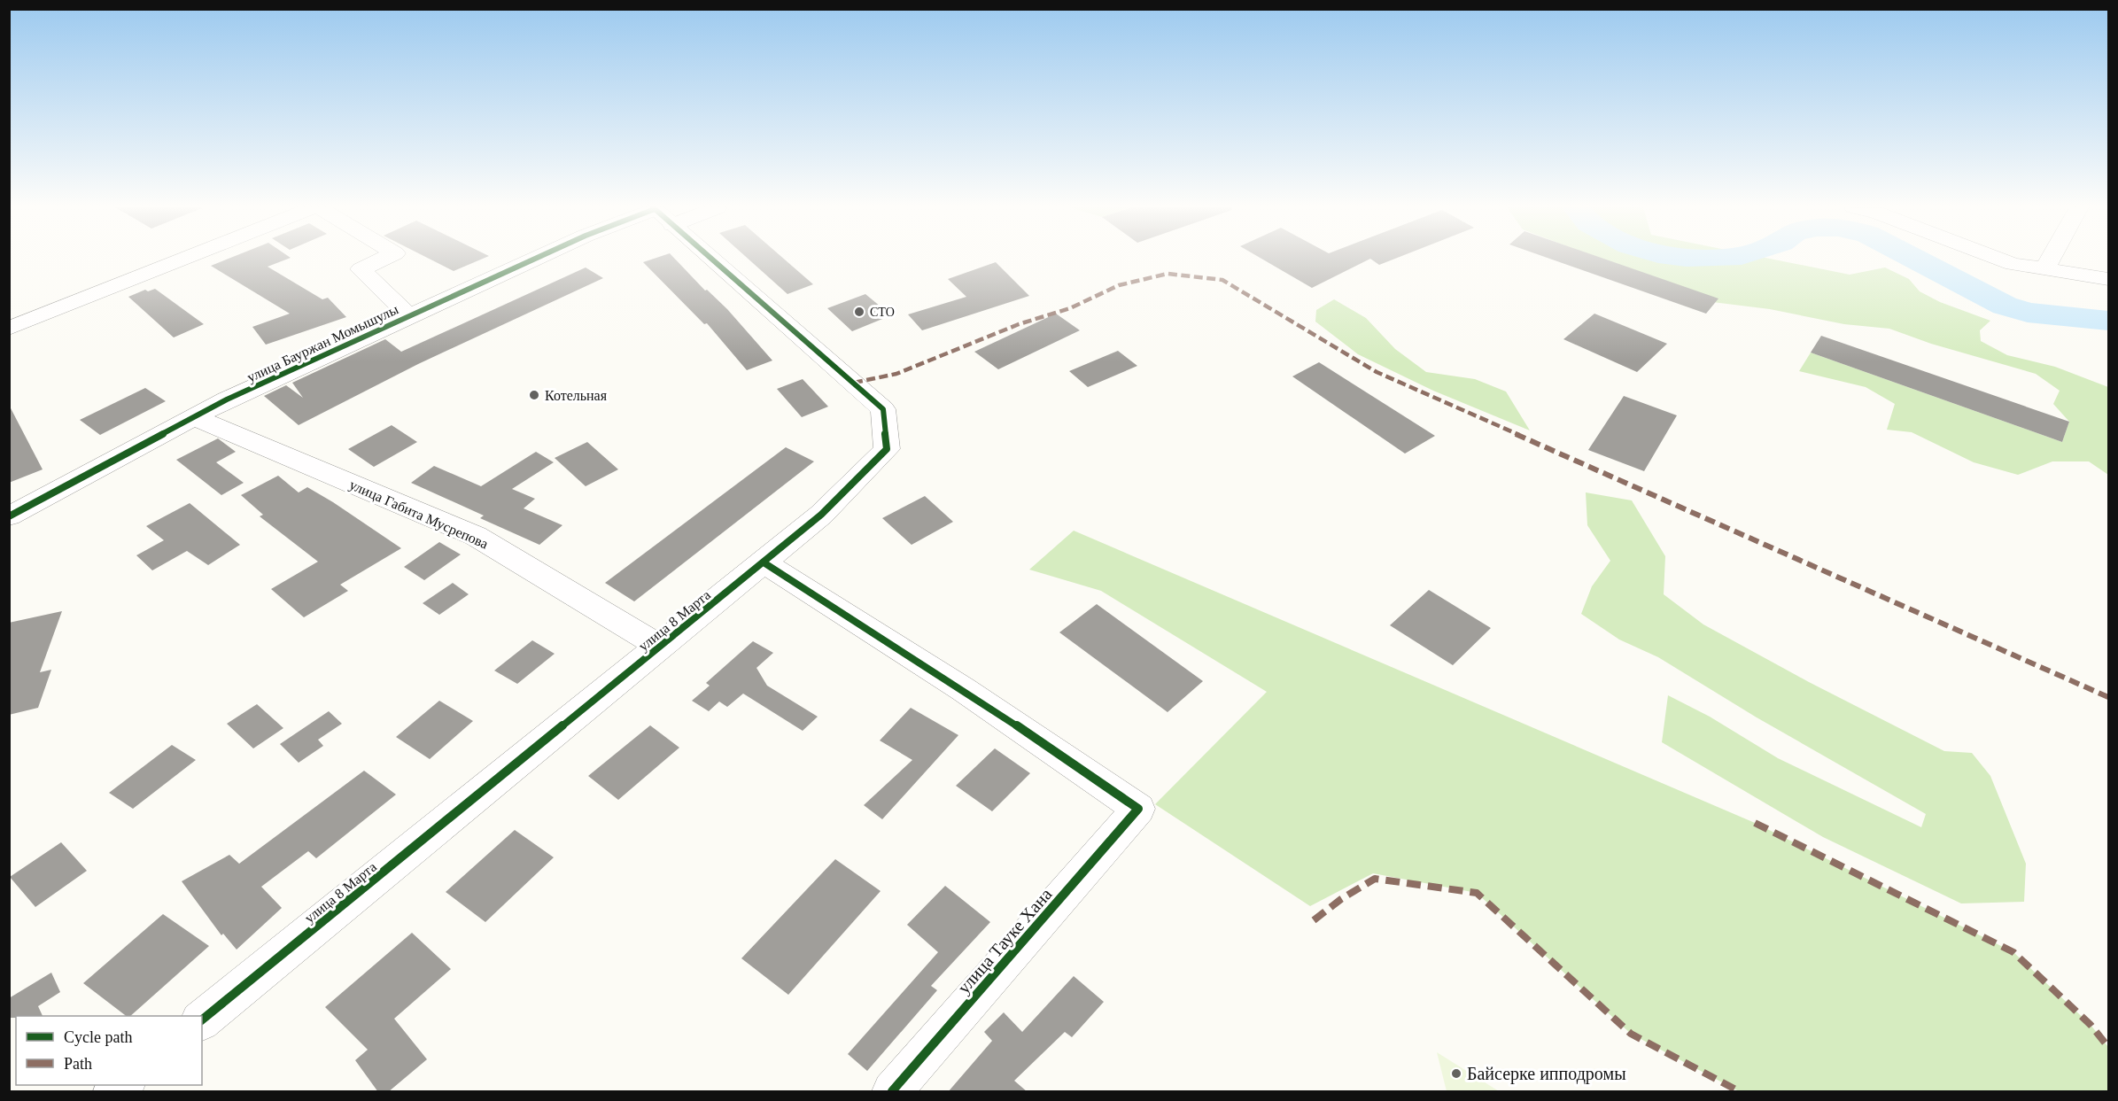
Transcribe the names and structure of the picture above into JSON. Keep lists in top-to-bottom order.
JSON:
{
  "streets": {
    "street": [
      "улица Бауржан Момышулы",
      "улица Габита Мусрепова",
      "улица 8 Марта",
      "улица Тауке Хана"
    ]
  },
  "crossings": [
    ["улица Бауржан Момышулы", "улица Габита Мусрепова"],
    ["улица Габита Мусрепова", "улица 8 Марта"],
    ["улица 8 Марта", "улица Тауке Хана"]
  ],
  "places": ["СТО", "Котельная", "Байсерке ипподромы"],
  "legend": ["Cycle path", "Path"]
}
